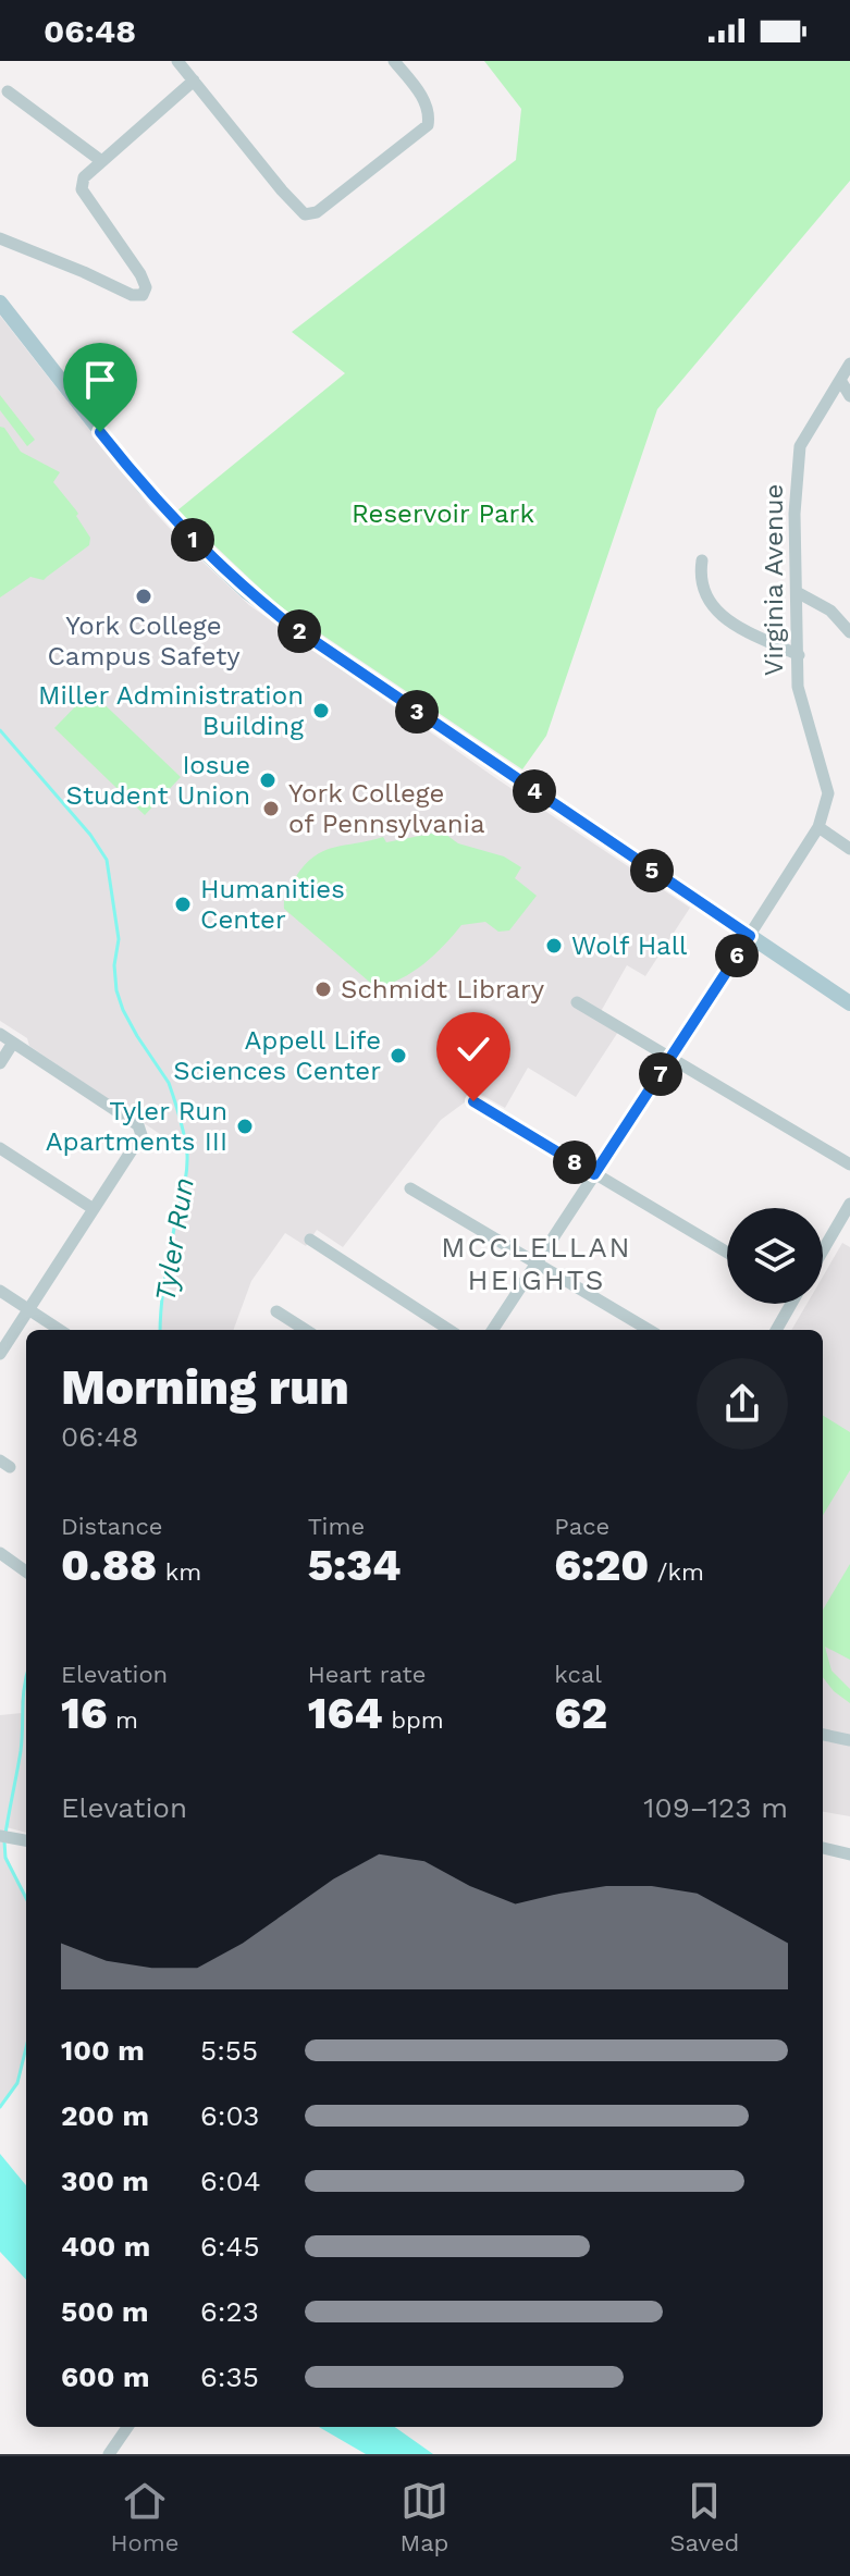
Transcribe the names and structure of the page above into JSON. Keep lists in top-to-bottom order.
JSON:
{
  "streets": {
    "street": ["Virginia Avenue"]
  },
  "districts": ["MCCLELLAN HEIGHTS"],
  "water": ["Tyler Run"],
  "parks": ["Reservoir Park"],
  "places": [
    "York College Campus Safety",
    "Miller Administration Building",
    "Iosue Student Union",
    "York College of Pennsylvania",
    "Humanities Center",
    "Wolf Hall",
    "Schmidt Library",
    "Appell Life Sciences Center",
    "Tyler Run Apartments III"
  ],
  "page": {
    "status": "06:48",
    "pins": [
      "1",
      "2",
      "3",
      "4",
      "5",
      "6",
      "7",
      "8"
    ],
    "heading": ["Morning run", "06:48"],
    "stats": [
      ["Distance", "0.88 km"],
      ["Time", "5:34"],
      ["Pace", "6:20 /km"],
      ["Elevation", "16 m"],
      ["Heart rate", "164 bpm"],
      ["kcal", "62"]
    ],
    "chart": ["Elevation", "109–123 m"],
    "list": [
      {
        "name": "100 m",
        "note": "5:55"
      },
      {
        "name": "200 m",
        "note": "6:03"
      },
      {
        "name": "300 m",
        "note": "6:04"
      },
      {
        "name": "400 m",
        "note": "6:45"
      },
      {
        "name": "500 m",
        "note": "6:23"
      },
      {
        "name": "600 m",
        "note": "6:35"
      }
    ],
    "tabs": ["Home", "Map", "Saved"]
  }
}
